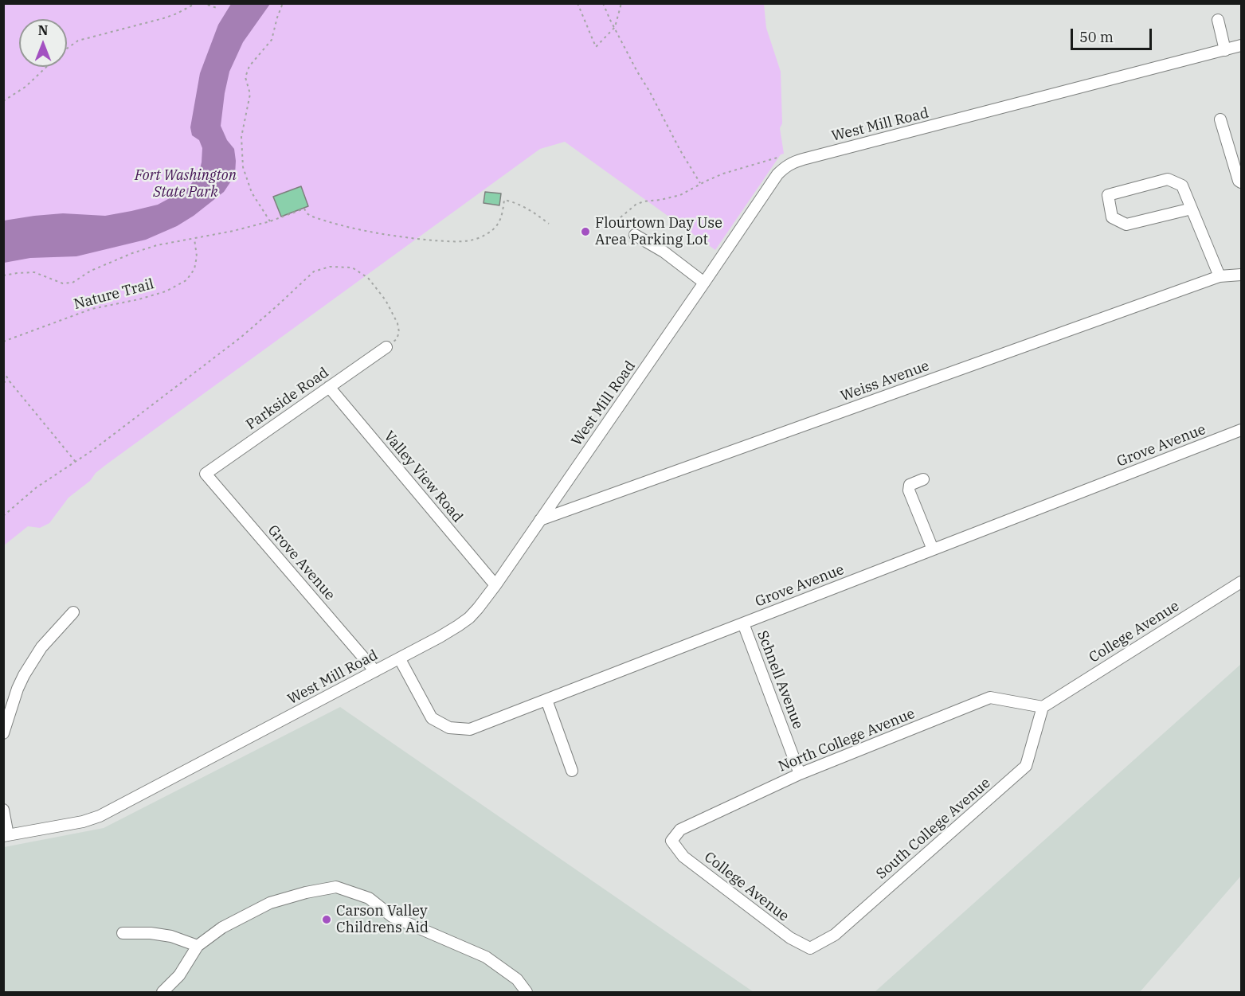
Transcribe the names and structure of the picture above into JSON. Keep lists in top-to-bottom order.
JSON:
{
  "streets": {
    "street": [
      "West Mill Road",
      "Weiss Avenue",
      "Parkside Road",
      "Grove Avenue",
      "Valley View Road",
      "College Avenue",
      "Schnell Avenue",
      "North College Avenue",
      "South College Avenue"
    ],
    "path": ["Nature Trail"]
  },
  "crossings": [
    ["West Mill Road", "Weiss Avenue"],
    ["West Mill Road", "Grove Avenue"],
    ["West Mill Road", "Valley View Road"],
    ["Parkside Road", "Grove Avenue"],
    ["Parkside Road", "Valley View Road"],
    ["Grove Avenue", "Schnell Avenue"],
    ["College Avenue", "North College Avenue"],
    ["College Avenue", "South College Avenue"],
    ["Schnell Avenue", "North College Avenue"],
    ["North College Avenue", "South College Avenue"]
  ],
  "parks": ["Fort Washington State Park"],
  "places": ["Flourtown Day Use Area Parking Lot", "Carson Valley Childrens Aid"],
  "scale_bar": "50 m",
  "north": "top"
}
